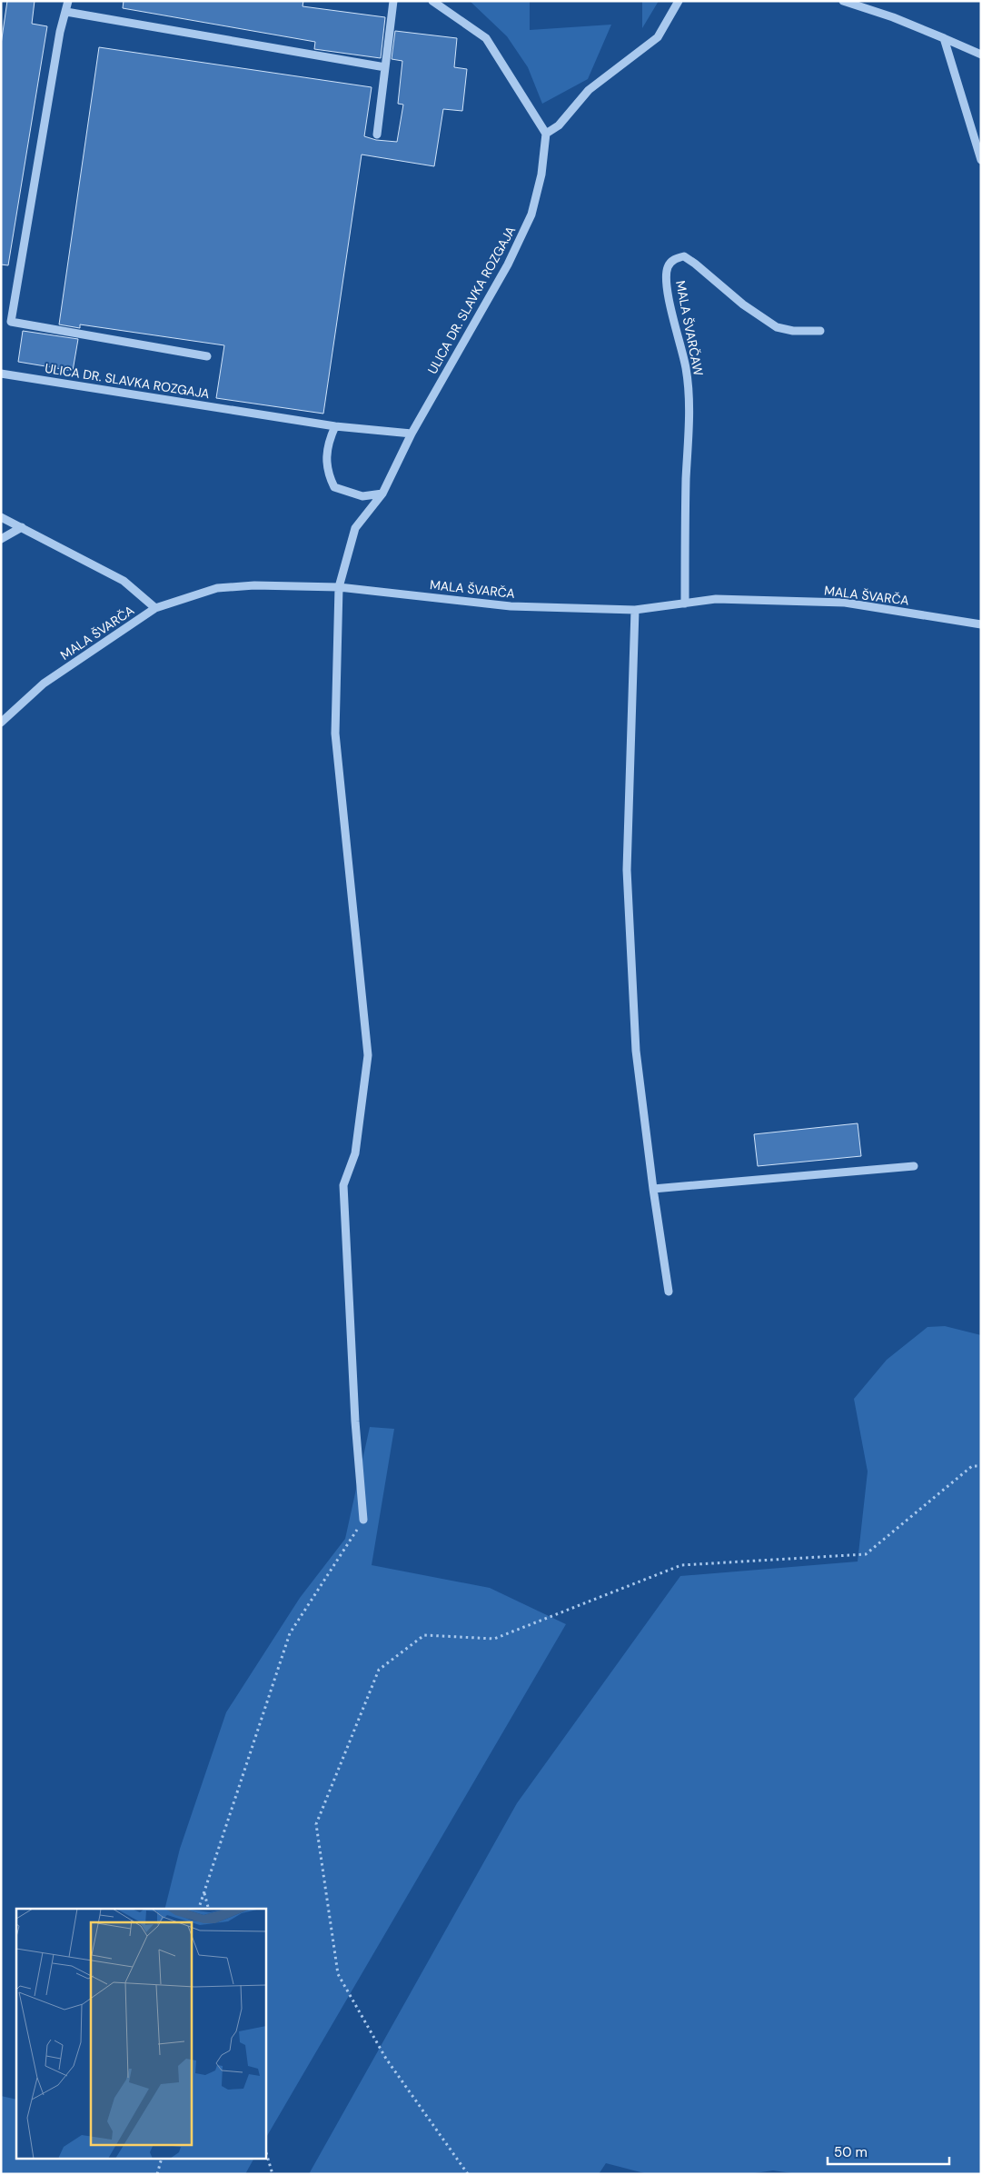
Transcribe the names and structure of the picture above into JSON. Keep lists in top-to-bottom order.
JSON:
{
  "streets": {
    "street": ["ULICA DR. SLAVKA ROZGAJA", "MALA ŠVARČAW", "MALA ŠVARČA"]
  },
  "crossings": [
    ["ULICA DR. SLAVKA ROZGAJA", "MALA ŠVARČA"],
    ["MALA ŠVARČAW", "MALA ŠVARČA"]
  ],
  "scale_bar": "50 m"
}
